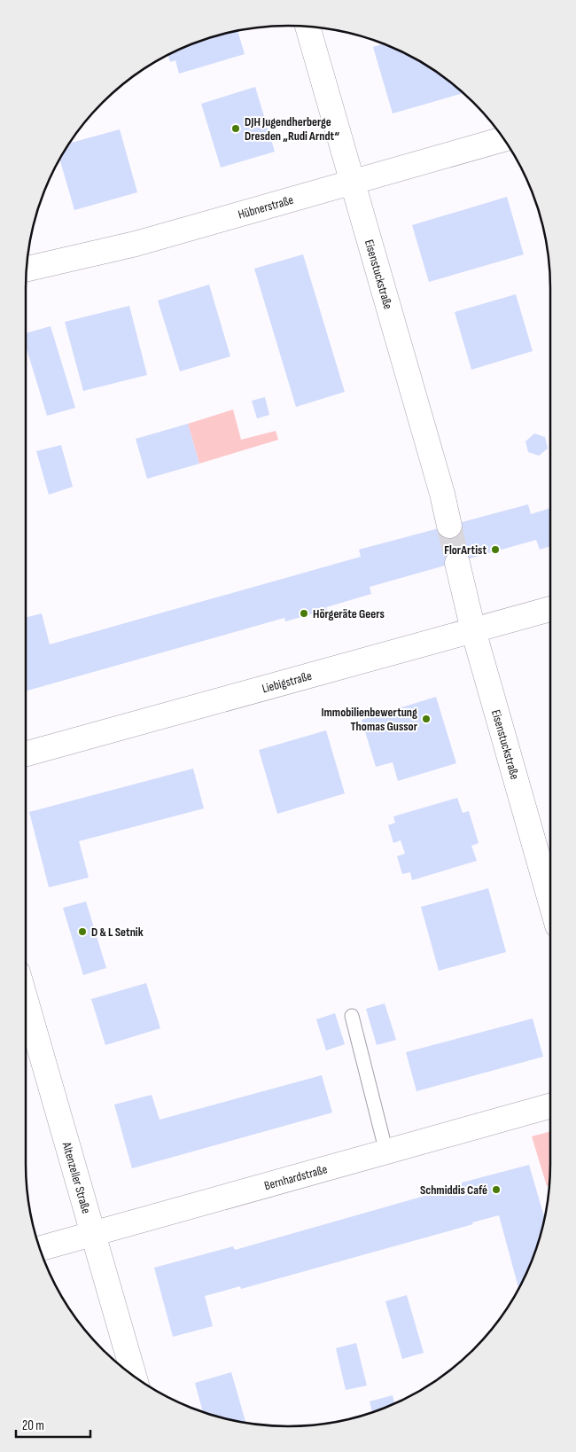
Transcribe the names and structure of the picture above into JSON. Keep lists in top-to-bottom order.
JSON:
{
  "streets": {
    "street": [
      "Hübnerstraße",
      "Eisenstuckstraße",
      "Liebigstraße",
      "Bernhardstraße",
      "Altenzeller Straße"
    ]
  },
  "crossings": [
    ["Hübnerstraße", "Eisenstuckstraße"],
    ["Eisenstuckstraße", "Liebigstraße"],
    ["Bernhardstraße", "Altenzeller Straße"]
  ],
  "places": [
    "DJH Jugendherberge Dresden „Rudi Arndt“",
    "FlorArtist",
    "Hörgeräte Geers",
    "Immobilienbewertung Thomas Gussor",
    "D & L Setnik",
    "Schmiddis Café"
  ],
  "scale_bar": "20 m"
}
